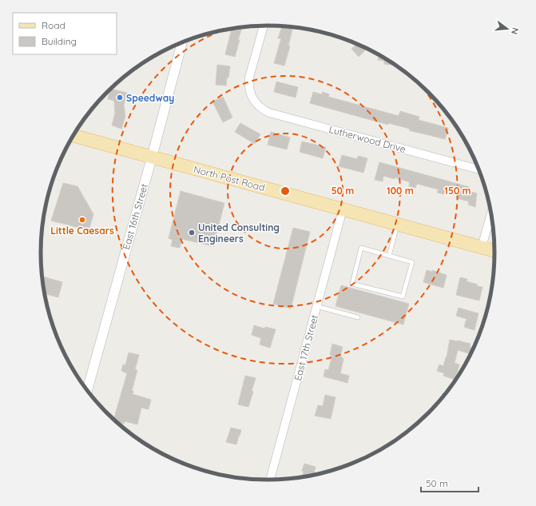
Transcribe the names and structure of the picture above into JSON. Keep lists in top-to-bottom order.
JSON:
{
  "streets": {
    "main road": ["North Post Road"],
    "street": ["Lutherwood Drive", "East 16th Street", "East 17th Street"]
  },
  "crossings": [
    ["North Post Road", "East 16th Street"],
    ["North Post Road", "East 17th Street"]
  ],
  "places": ["Speedway", "Little Caesars", "United Consulting Engineers"],
  "legend": ["Road", "Building"],
  "scale_bar": "50 m",
  "north": "right",
  "rings": ["50 m", "100 m", "150 m"]
}
